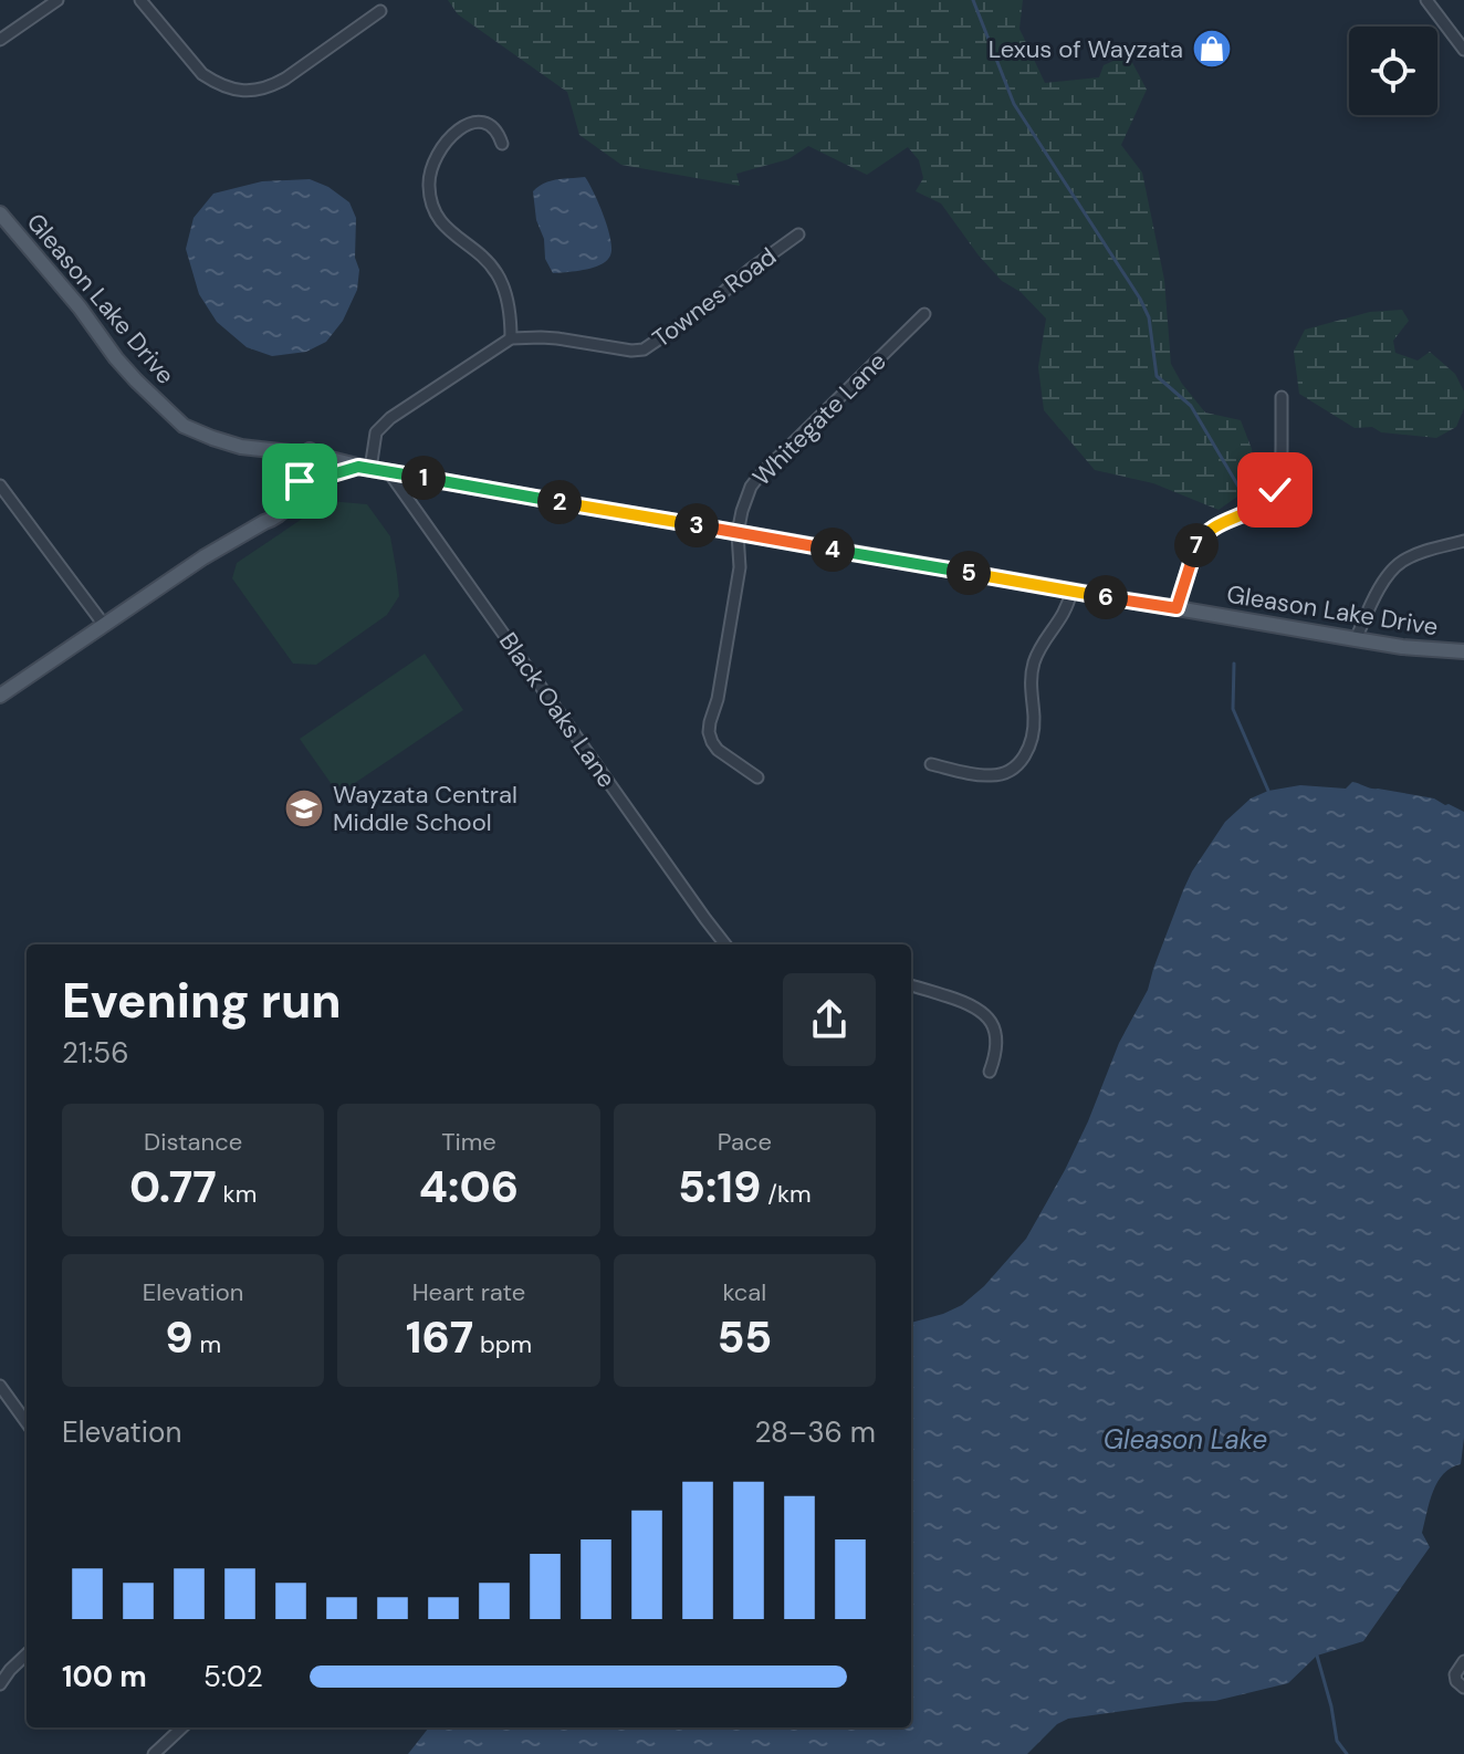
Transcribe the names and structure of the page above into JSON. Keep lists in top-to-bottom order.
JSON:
{
  "streets": {
    "main road": ["Gleason Lake Drive"],
    "street": ["Townes Road", "Whitegate Lane", "Black Oaks Lane"]
  },
  "crossings": [
    ["Gleason Lake Drive", "Whitegate Lane"],
    ["Gleason Lake Drive", "Black Oaks Lane"]
  ],
  "water": ["Gleason Lake"],
  "places": {
    "shop": ["Lexus of Wayzata"],
    "school or university": ["Wayzata Central Middle School"]
  },
  "page": {
    "pins": [
      "1",
      "2",
      "3",
      "7",
      "4",
      "5",
      "6"
    ],
    "heading": ["Evening run", "21:56"],
    "stats": [
      ["Distance", "0.77 km"],
      ["Time", "4:06"],
      ["Pace", "5:19 /km"],
      ["Elevation", "9 m"],
      ["Heart rate", "167 bpm"],
      ["kcal", "55"]
    ],
    "chart": ["Elevation", "28–36 m"],
    "list": [
      {
        "name": "100 m",
        "note": "5:02"
      }
    ]
  }
}
